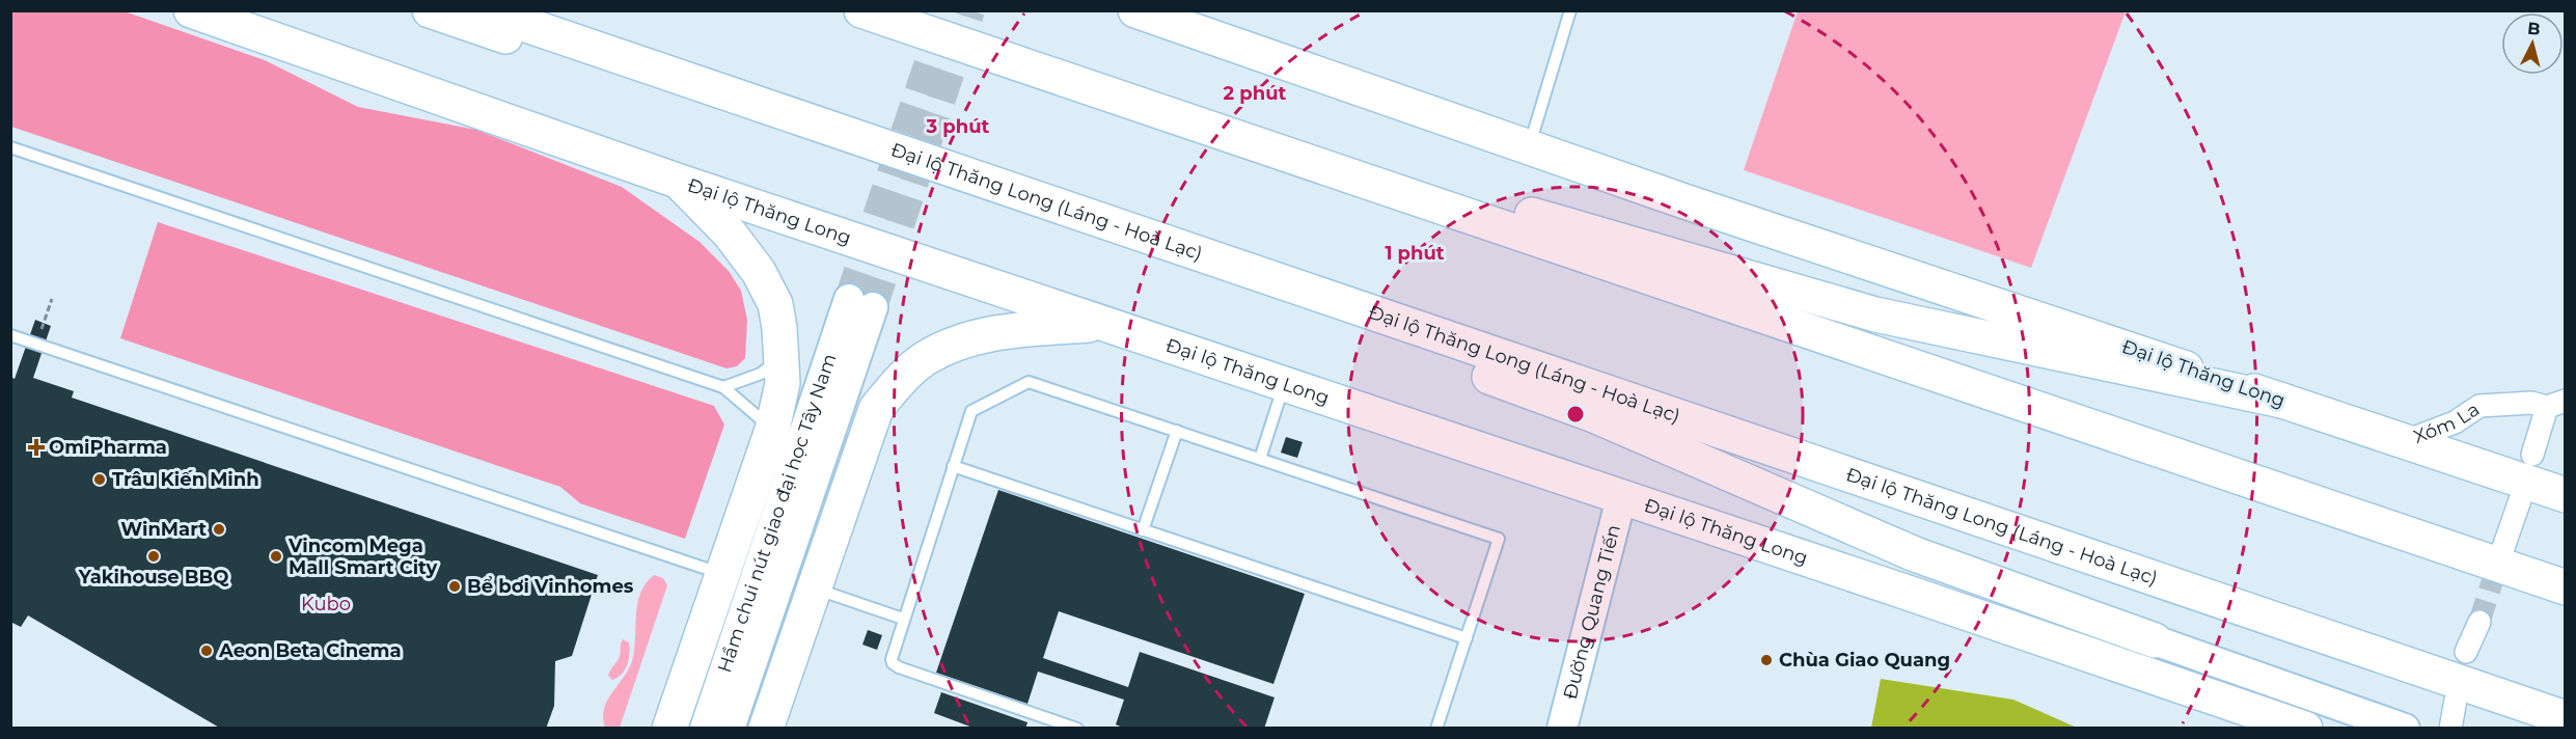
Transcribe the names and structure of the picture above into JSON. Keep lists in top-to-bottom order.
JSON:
{
  "streets": {
    "main road": ["Đại lộ Thăng Long (Láng - Hoà Lạc)", "Đại lộ Thăng Long"],
    "street": ["Xóm La", "Hầm chui nút giao đại học Tây Nam", "Đường Quang Tiến"]
  },
  "crossings": [
    ["Đại lộ Thăng Long", "Xóm La"],
    ["Đại lộ Thăng Long", "Đường Quang Tiến"]
  ],
  "parks": ["Kubo"],
  "places": {
    "health": ["OmiPharma"],
    "other": [
      "Trâu Kiến Minh",
      "WinMart",
      "Yakihouse BBQ",
      "Vincom Mega Mall Smart City",
      "Bể bơi Vinhomes",
      "Aeon Beta Cinema",
      "Chùa Giao Quang"
    ]
  },
  "north": "top",
  "rings": ["2 phút", "3 phút", "1 phút"]
}
